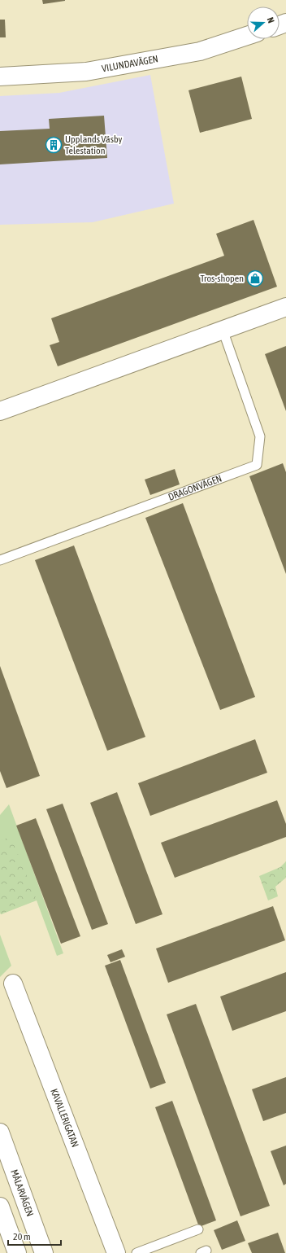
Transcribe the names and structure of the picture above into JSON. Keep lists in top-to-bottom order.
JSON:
{
  "streets": {
    "street": ["VILUNDAVÄGEN", "KAVALLERIGATAN", "MÄLARVÄGEN"],
    "lane": ["DRAGONVÄGEN"]
  },
  "places": {
    "building": ["Upplands Väsby Telestation"],
    "shop": ["Tros-shopen"]
  },
  "scale_bar": "20 m",
  "north": "right"
}
